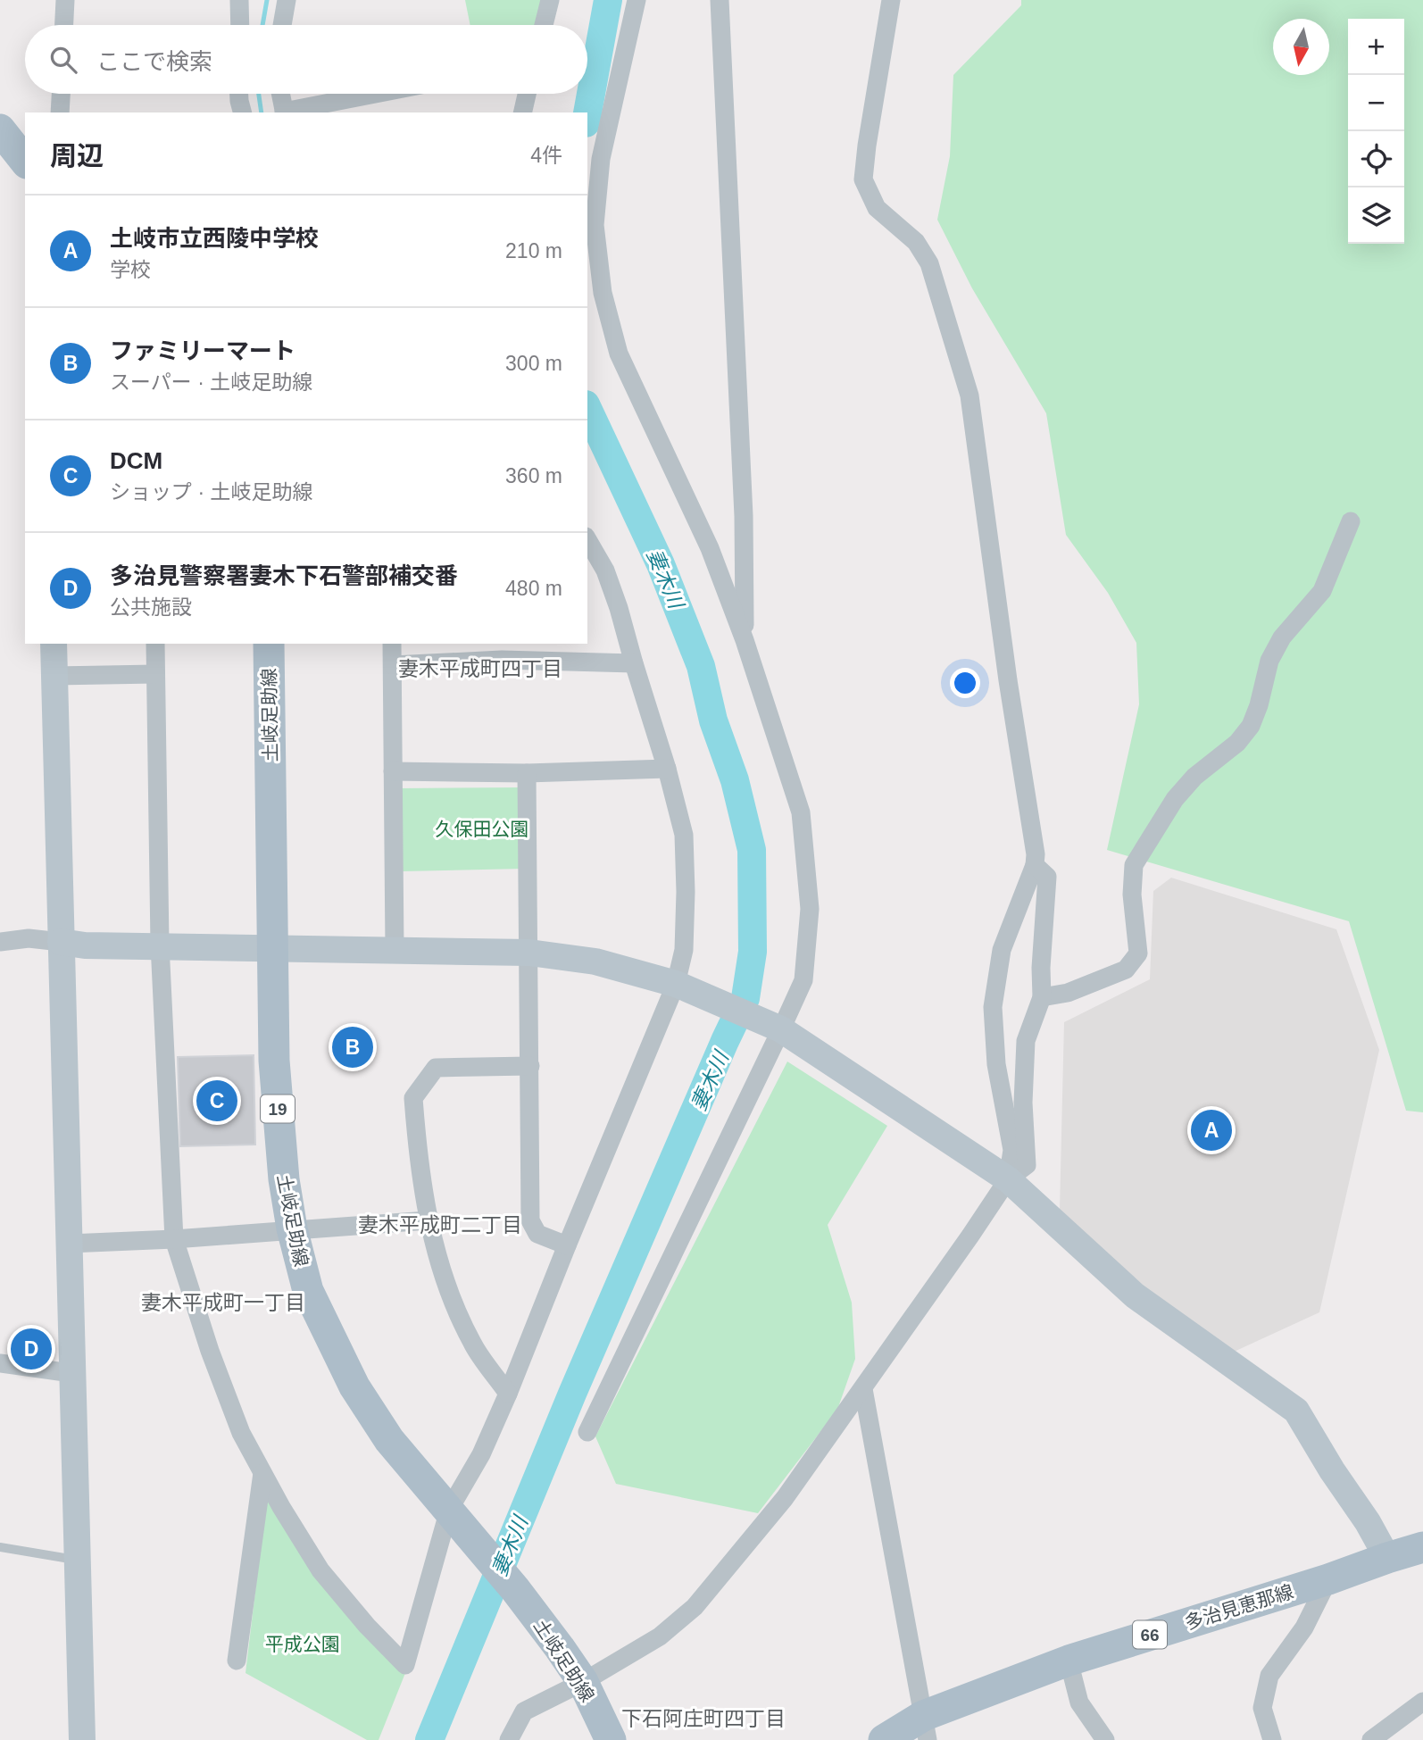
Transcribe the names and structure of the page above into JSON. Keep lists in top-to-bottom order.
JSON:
{
  "streets": {
    "main road": [
      "土岐足助線",
      "19",
      "多治見恵那線",
      "66"
    ]
  },
  "districts": [
    "妻木平成町四丁目",
    "妻木平成町二丁目",
    "妻木平成町一丁目",
    "下石阿庄町四丁目"
  ],
  "water": ["妻木川"],
  "parks": ["久保田公園", "平成公園"],
  "north": "bottom",
  "page": {
    "map_buttons": ["+", "−"],
    "search": "ここで検索",
    "heading": ["周辺", "4件"],
    "list": [
      {
        "mark": "A",
        "name": "土岐市立西陵中学校",
        "note": "学校",
        "value": "210 m"
      },
      {
        "mark": "B",
        "name": "ファミリーマート",
        "note": "スーパー · 土岐足助線",
        "value": "300 m"
      },
      {
        "mark": "C",
        "name": "DCM",
        "note": "ショップ · 土岐足助線",
        "value": "360 m"
      },
      {
        "mark": "D",
        "name": "多治見警察署妻木下石警部補交番",
        "note": "公共施設",
        "value": "480 m"
      }
    ],
    "pins": [
      "B",
      "C",
      "A",
      "D"
    ]
  }
}
